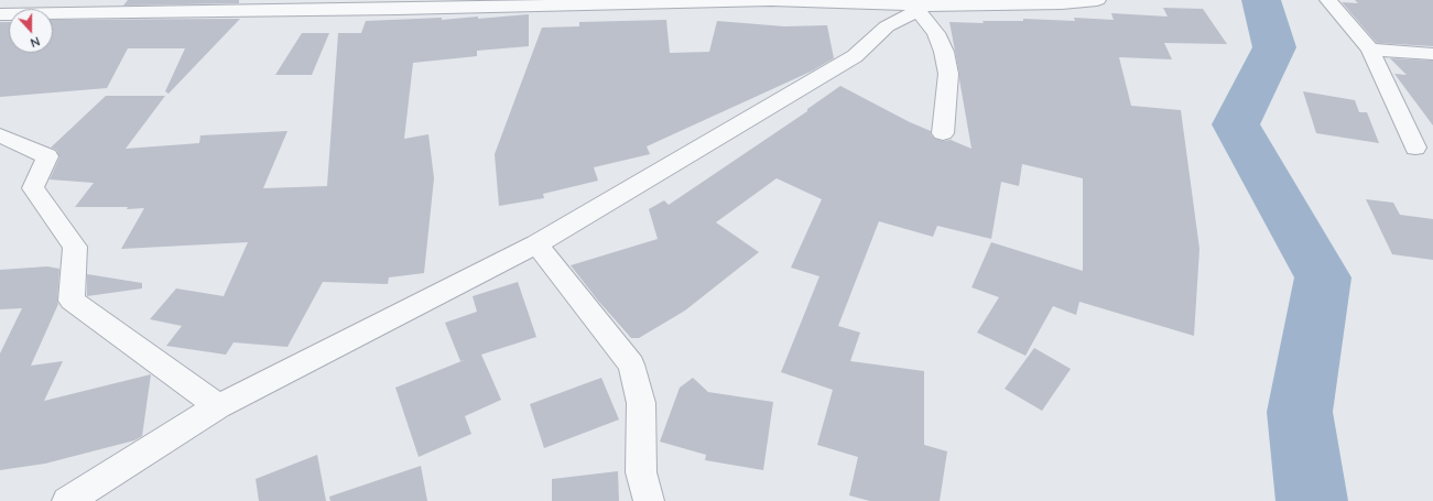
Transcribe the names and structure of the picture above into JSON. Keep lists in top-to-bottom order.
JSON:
{
  "north": "bottom"
}
